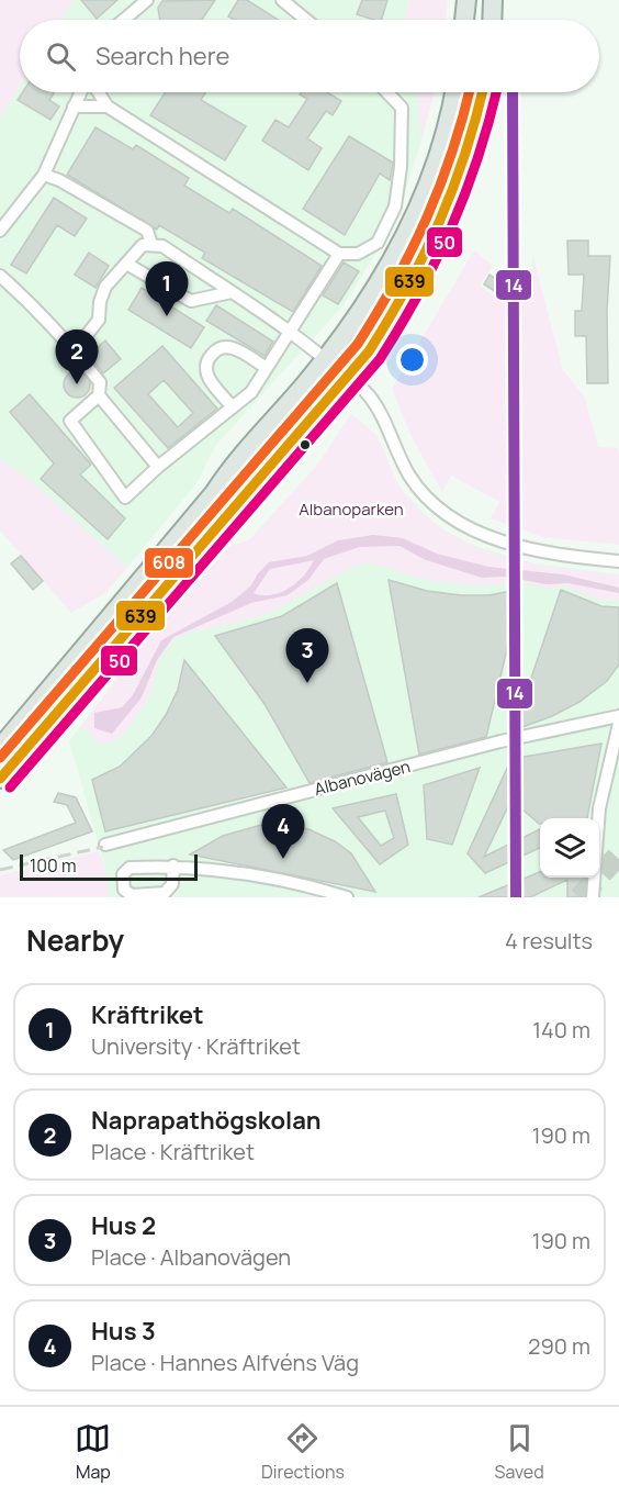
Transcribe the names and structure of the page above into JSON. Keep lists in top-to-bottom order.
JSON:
{
  "streets": {
    "street": ["Albanovägen"]
  },
  "parks": ["Albanoparken"],
  "lines": [
    "transit line 14",
    "transit line 639",
    "transit line 50",
    "transit line 608"
  ],
  "scale_bar": "100 m",
  "page": {
    "search": "Search here",
    "pins": [
      "1",
      "2",
      "3",
      "4"
    ],
    "scale": "100 m",
    "heading": ["Nearby", "4 results"],
    "list": [
      {
        "mark": "1",
        "name": "Kräftriket",
        "note": "University · Kräftriket",
        "value": "140 m"
      },
      {
        "mark": "2",
        "name": "Naprapathögskolan",
        "note": "Place · Kräftriket",
        "value": "190 m"
      },
      {
        "mark": "3",
        "name": "Hus 2",
        "note": "Place · Albanovägen",
        "value": "190 m"
      },
      {
        "mark": "4",
        "name": "Hus 3",
        "note": "Place · Hannes Alfvéns Väg",
        "value": "290 m"
      }
    ],
    "nav": ["Map", "Directions", "Saved"]
  }
}
